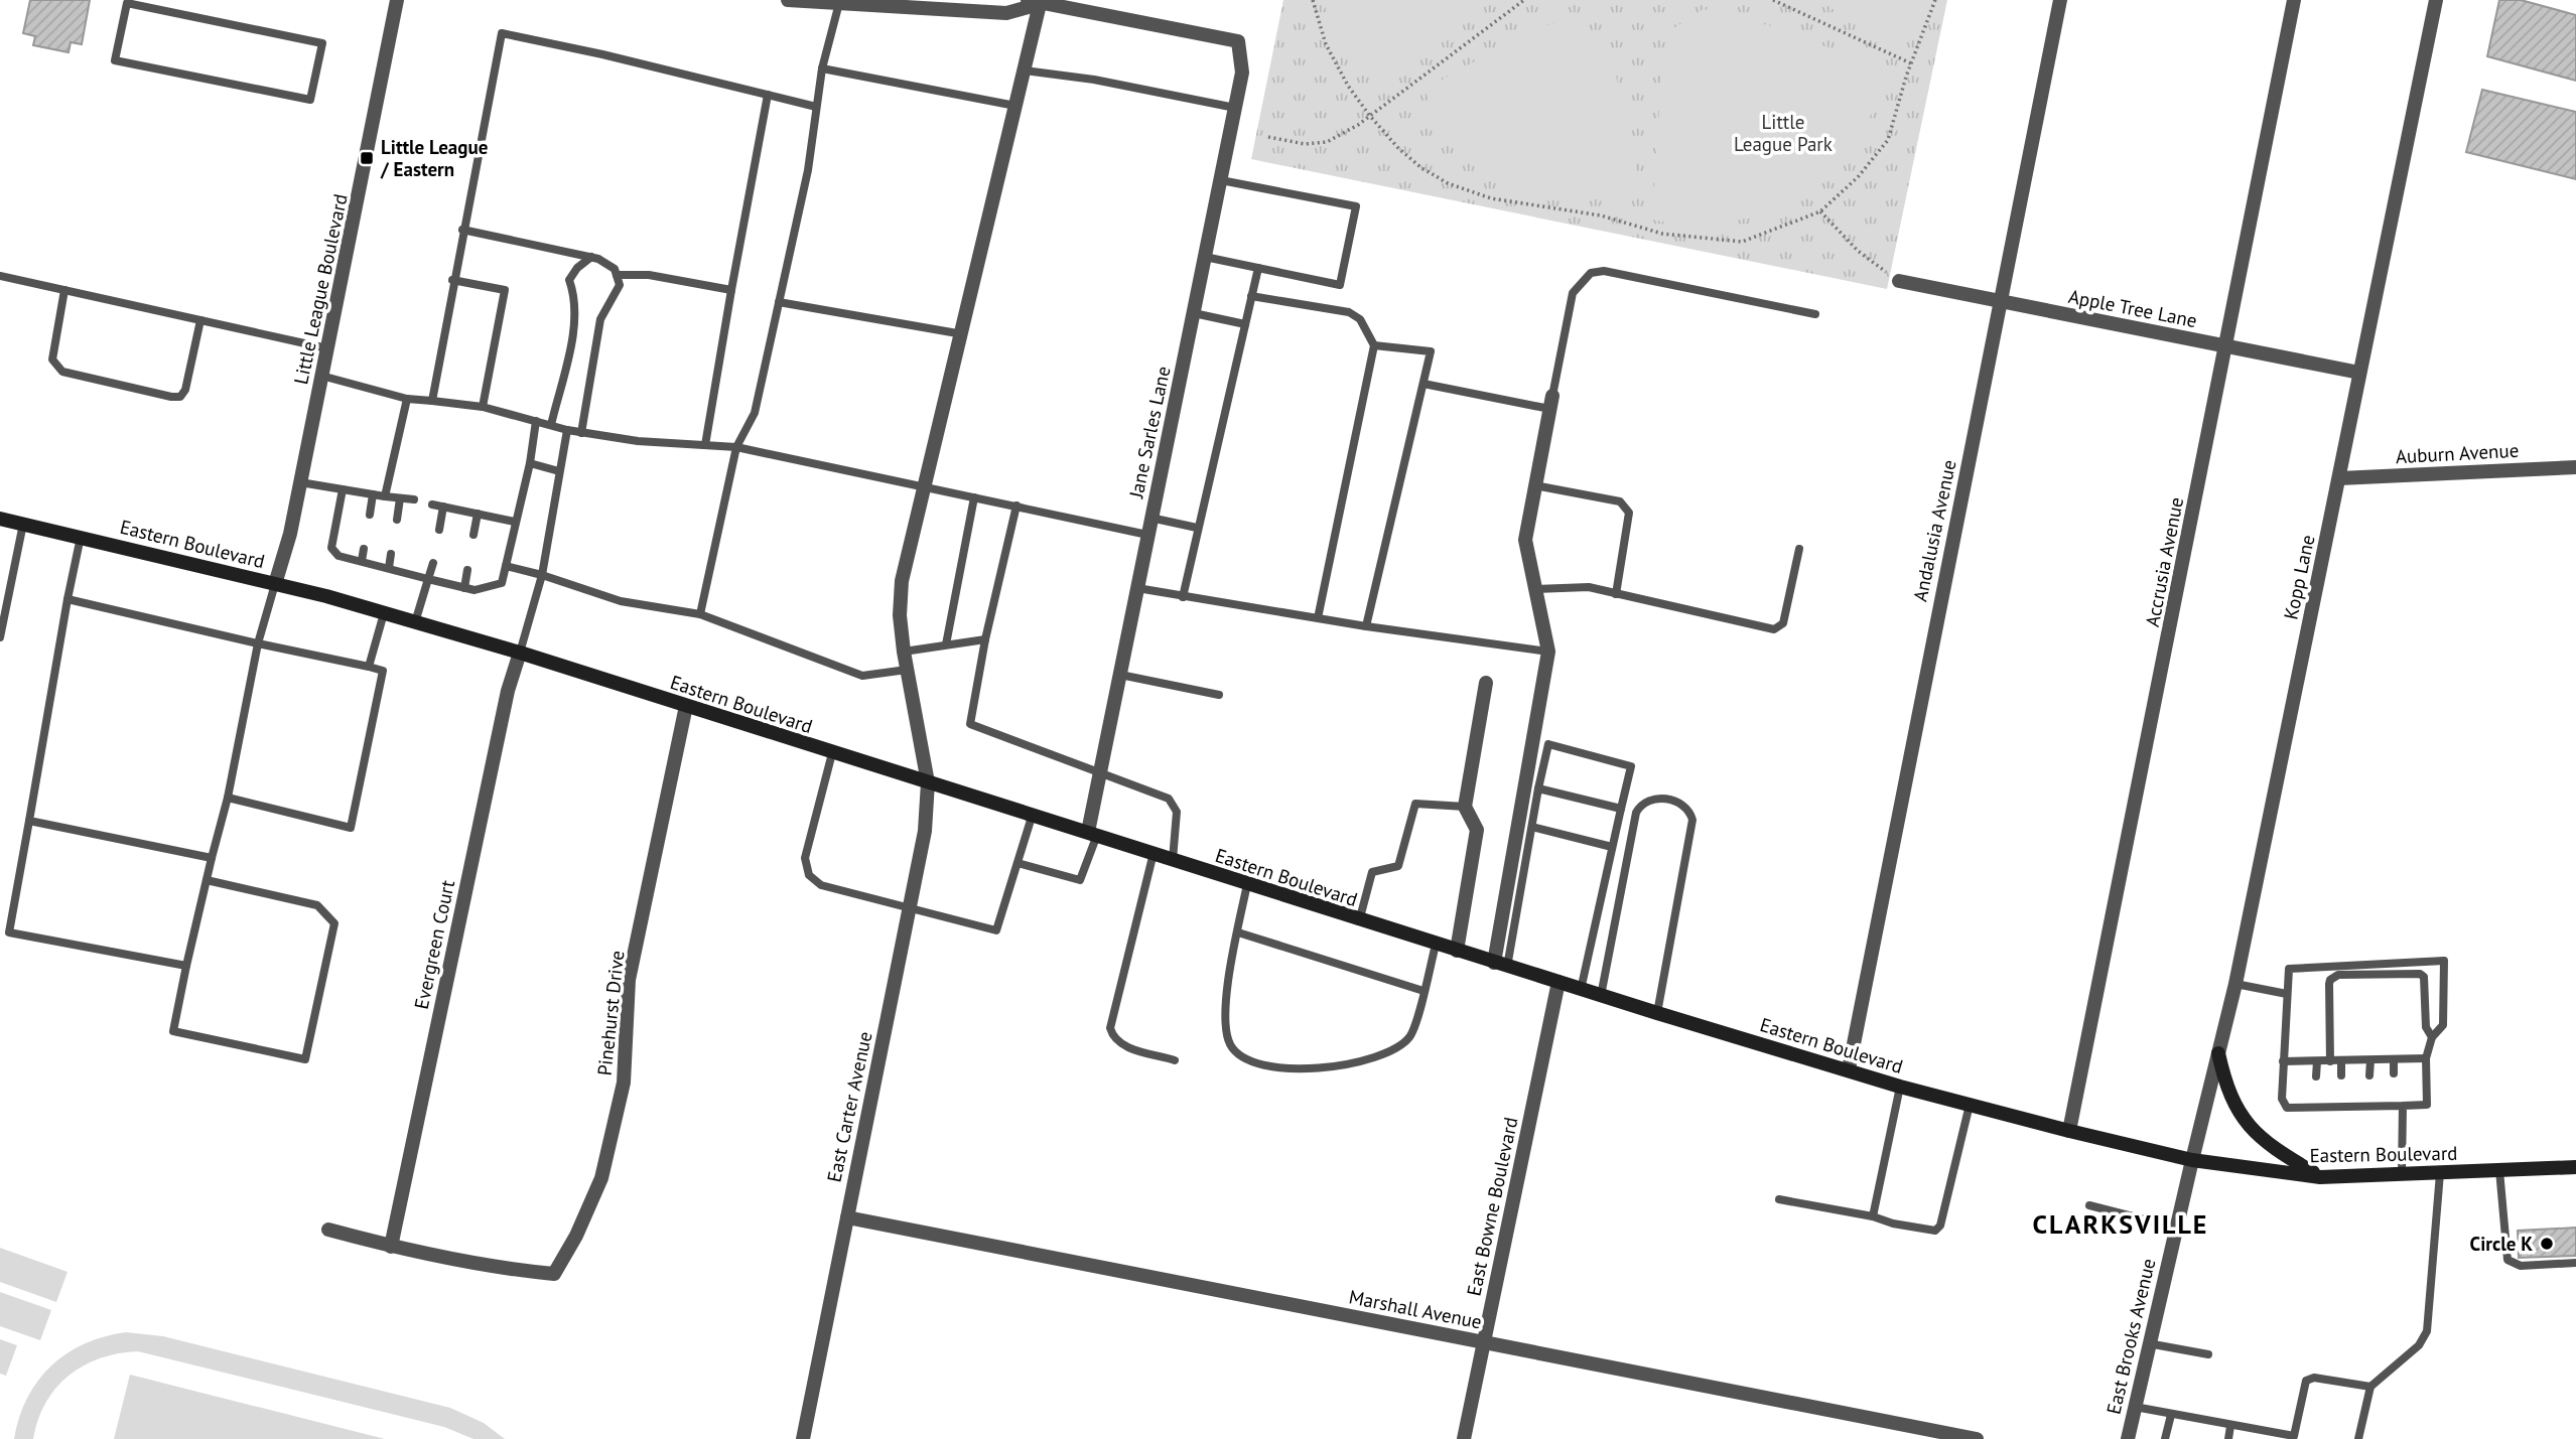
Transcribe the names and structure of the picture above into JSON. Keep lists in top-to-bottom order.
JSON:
{
  "streets": {
    "main road": ["Eastern Boulevard"],
    "street": [
      "Little League Boulevard",
      "Apple Tree Lane",
      "Jane Sarles Lane",
      "Auburn Avenue",
      "Andalusia Avenue",
      "Accrusia Avenue",
      "Kopp Lane",
      "Evergreen Court",
      "Pinehurst Drive",
      "East Carter Avenue",
      "East Bowne Boulevard",
      "Marshall Avenue",
      "East Brooks Avenue"
    ]
  },
  "crossings": [
    ["Little League Boulevard", "Eastern Boulevard"],
    ["Apple Tree Lane", "Andalusia Avenue"],
    ["Apple Tree Lane", "Accrusia Avenue"],
    ["Apple Tree Lane", "Kopp Lane"],
    ["Jane Sarles Lane", "Eastern Boulevard"],
    ["Jane Sarles Lane", "East Carter Avenue"],
    ["Auburn Avenue", "Kopp Lane"],
    ["Andalusia Avenue", "Eastern Boulevard"],
    ["Eastern Boulevard", "Accrusia Avenue"],
    ["Eastern Boulevard", "Kopp Lane"],
    ["Eastern Boulevard", "Evergreen Court"],
    ["Eastern Boulevard", "Pinehurst Drive"],
    ["Eastern Boulevard", "East Carter Avenue"],
    ["Eastern Boulevard", "East Bowne Boulevard"],
    ["Eastern Boulevard", "East Brooks Avenue"],
    ["Kopp Lane", "East Brooks Avenue"],
    ["Evergreen Court", "Pinehurst Drive"],
    ["East Carter Avenue", "Marshall Avenue"],
    ["East Bowne Boulevard", "Marshall Avenue"]
  ],
  "districts": ["CLARKSVILLE"],
  "parks": ["Little League Park"],
  "places": {
    "transit": ["Little League / Eastern"],
    "other": ["Circle K"]
  }
}
